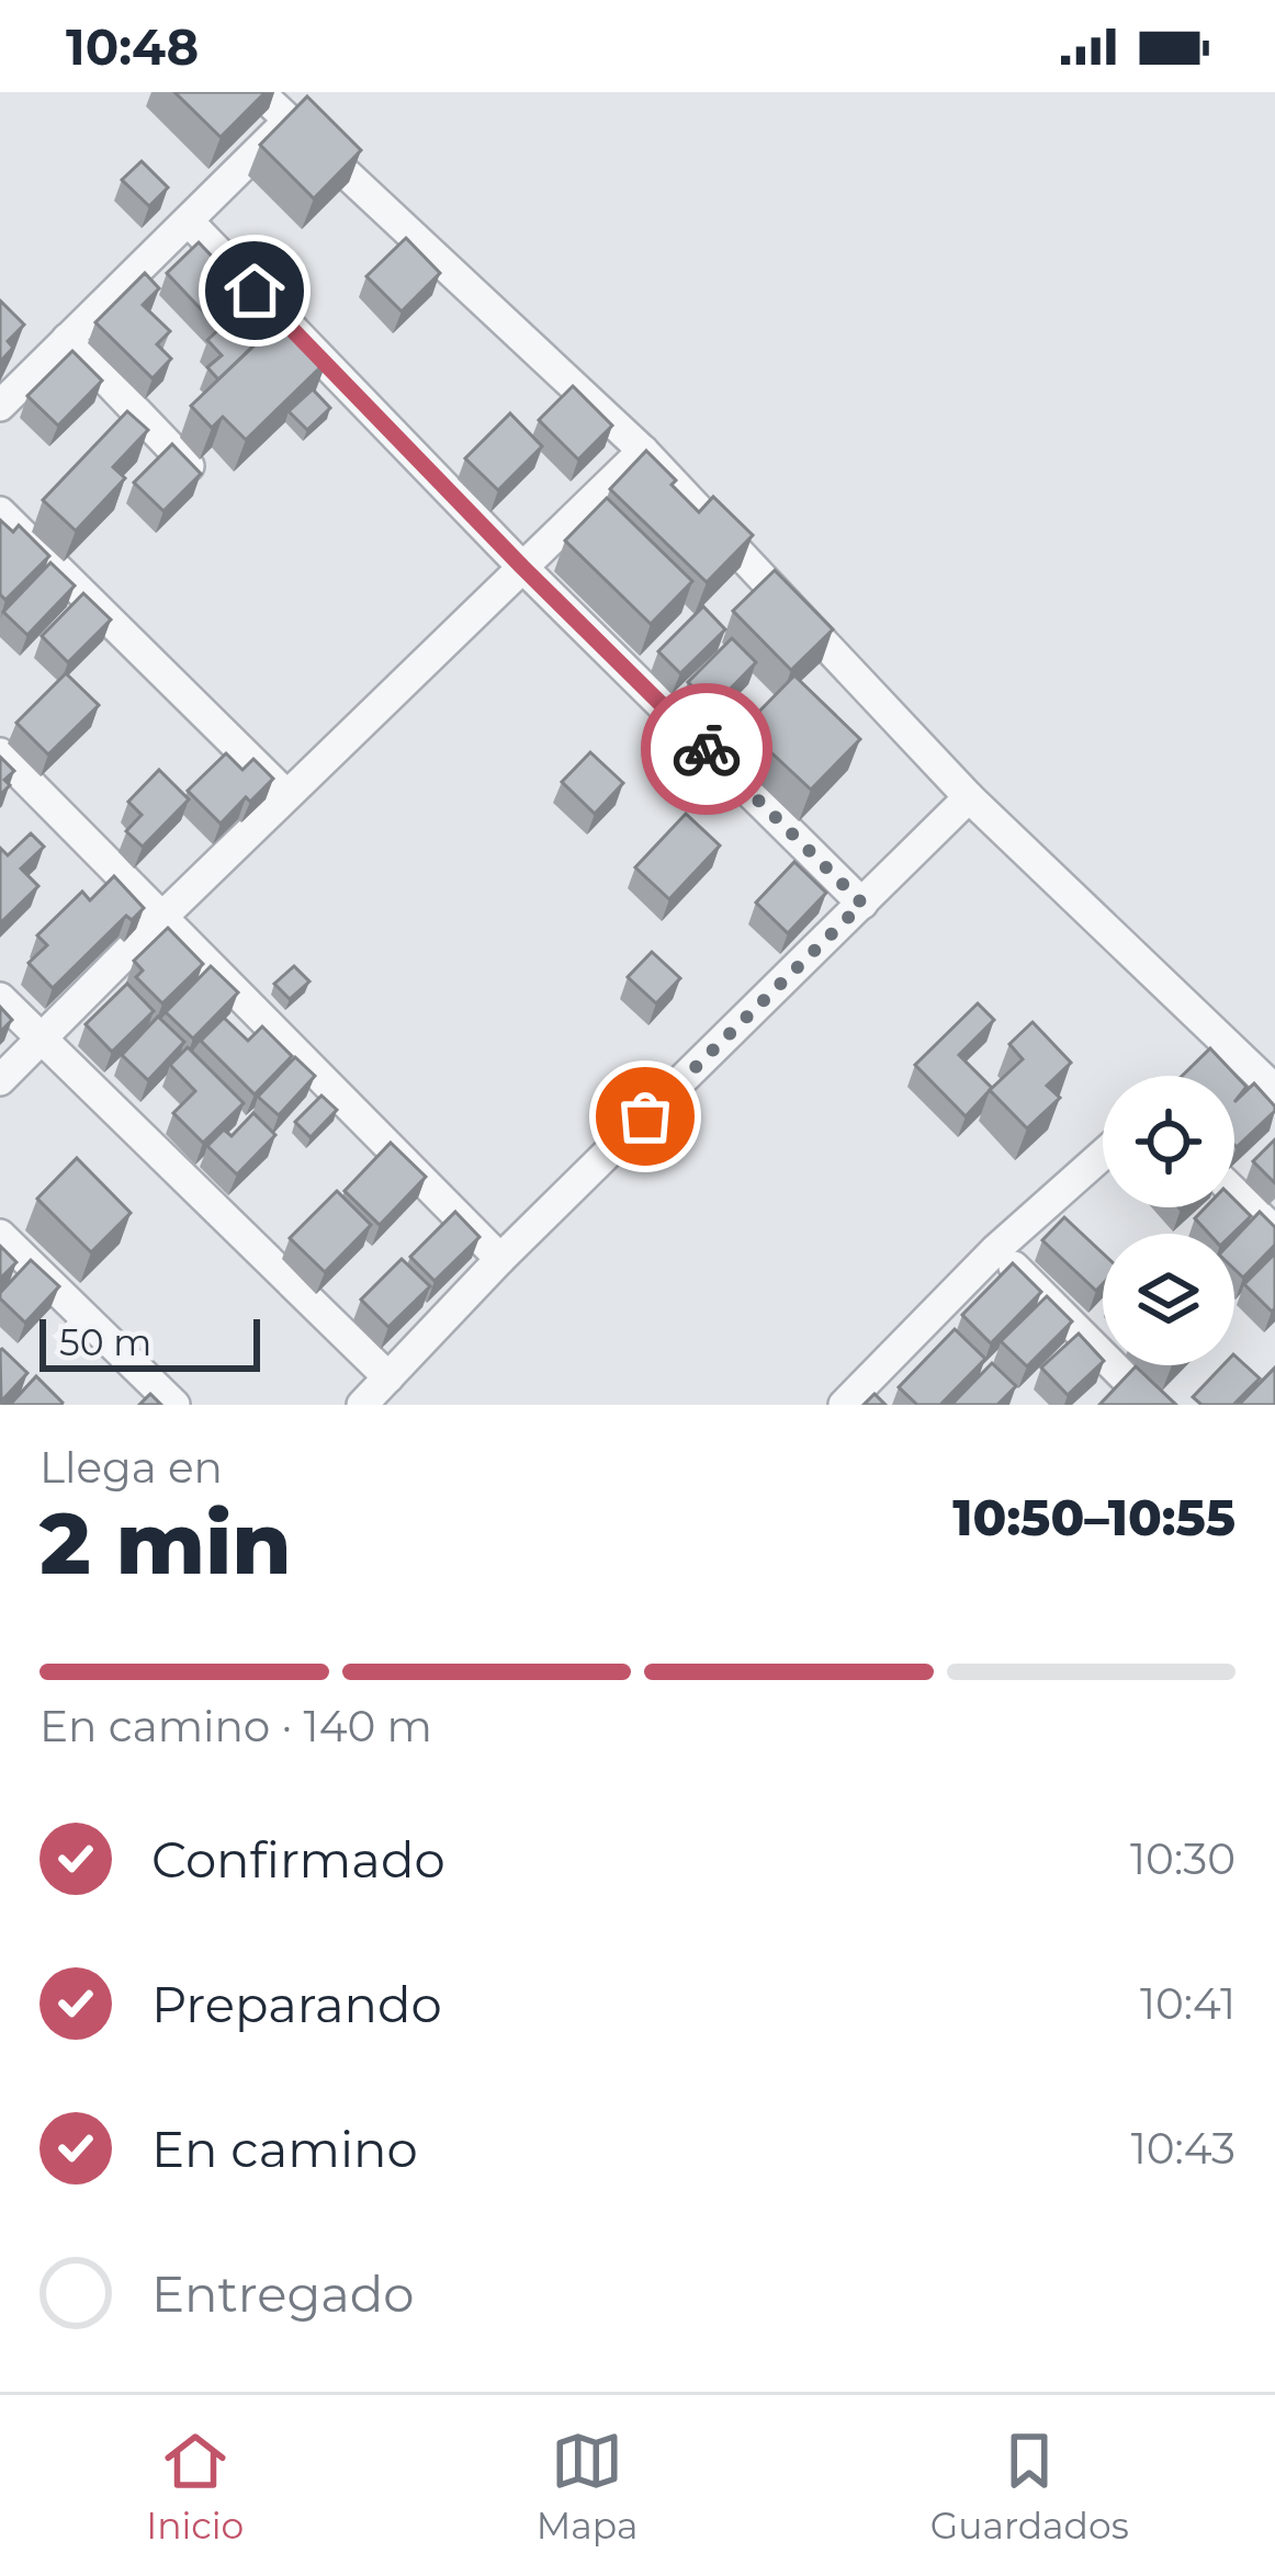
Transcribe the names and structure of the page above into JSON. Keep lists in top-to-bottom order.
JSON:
{
  "scale_bar": "50 m",
  "page": {
    "status": "10:48",
    "scale": "50 m",
    "heading": ["2 min", "Llega en", "10:50–10:55"],
    "bar": "En camino · 140 m",
    "list": [
      ["Confirmado", "10:30"],
      ["Preparando", "10:41"],
      ["En camino", "10:43"],
      "Entregado"
    ],
    "tabs": ["Inicio", "Mapa", "Guardados"]
  }
}
